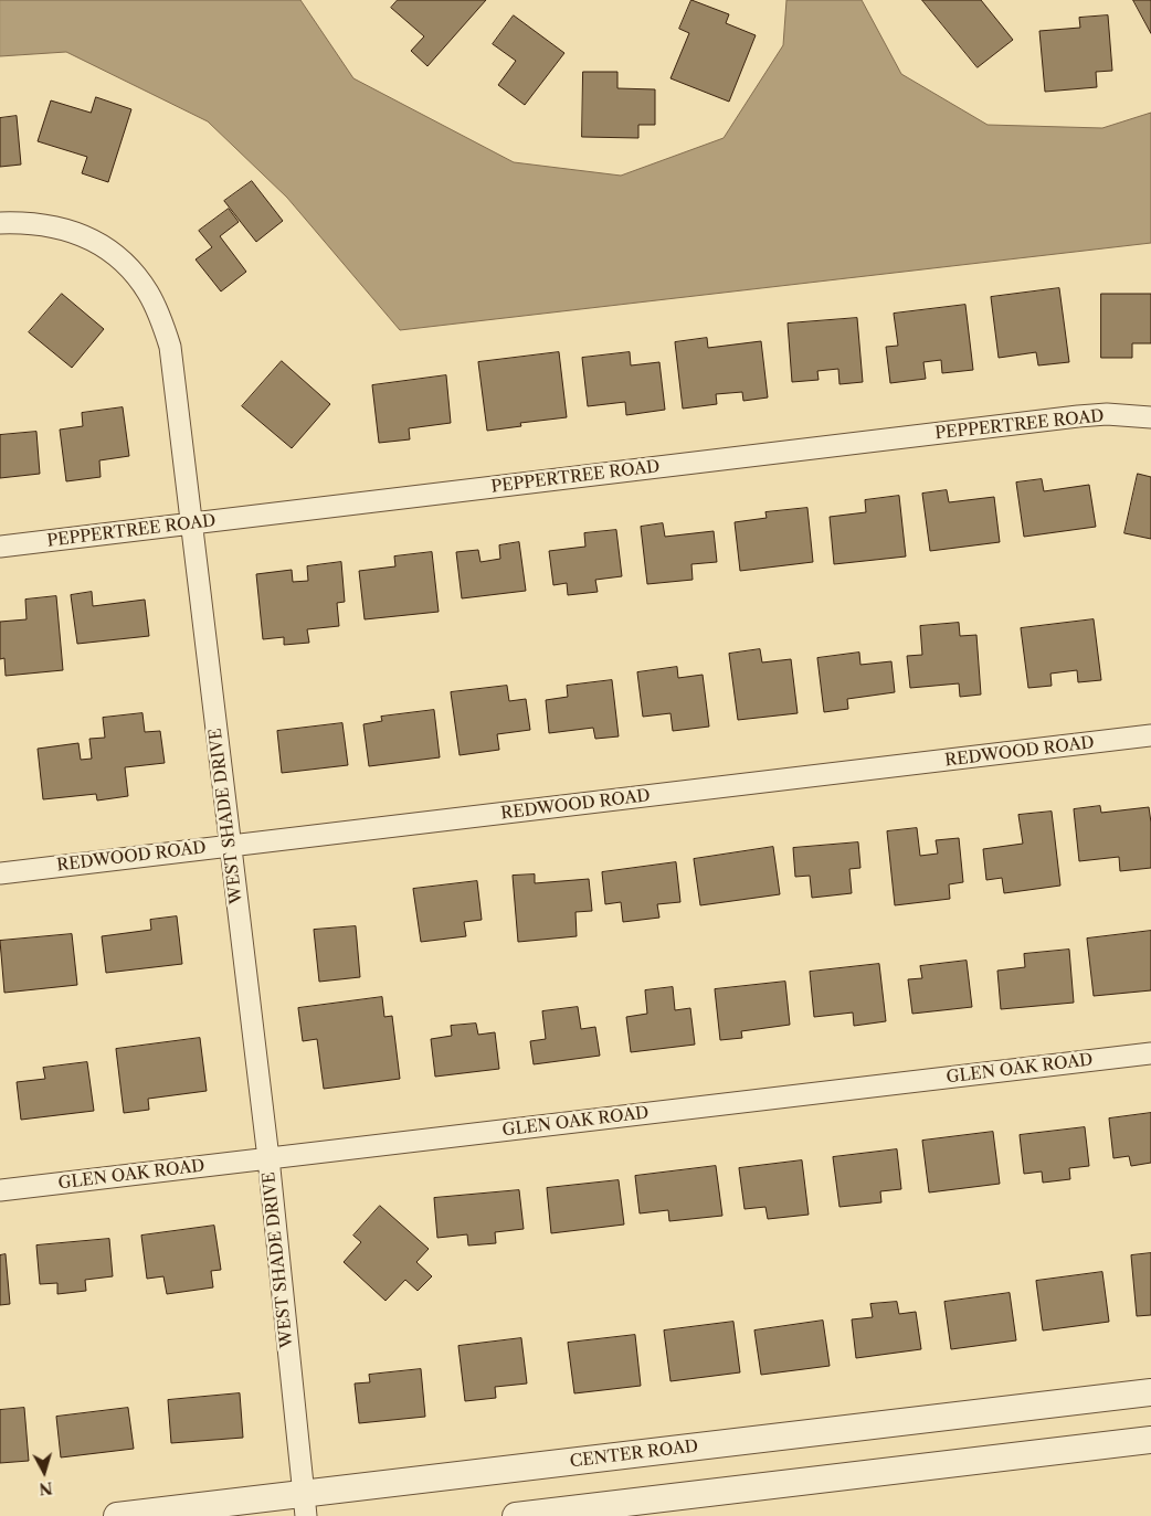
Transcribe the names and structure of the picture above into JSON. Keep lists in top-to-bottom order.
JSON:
{
  "streets": {
    "street": [
      "PEPPERTREE ROAD",
      "REDWOOD ROAD",
      "WEST SHADE DRIVE",
      "GLEN OAK ROAD",
      "CENTER ROAD"
    ]
  },
  "crossings": [
    ["PEPPERTREE ROAD", "WEST SHADE DRIVE"],
    ["REDWOOD ROAD", "WEST SHADE DRIVE"],
    ["WEST SHADE DRIVE", "GLEN OAK ROAD"],
    ["WEST SHADE DRIVE", "CENTER ROAD"]
  ],
  "north": "bottom"
}
